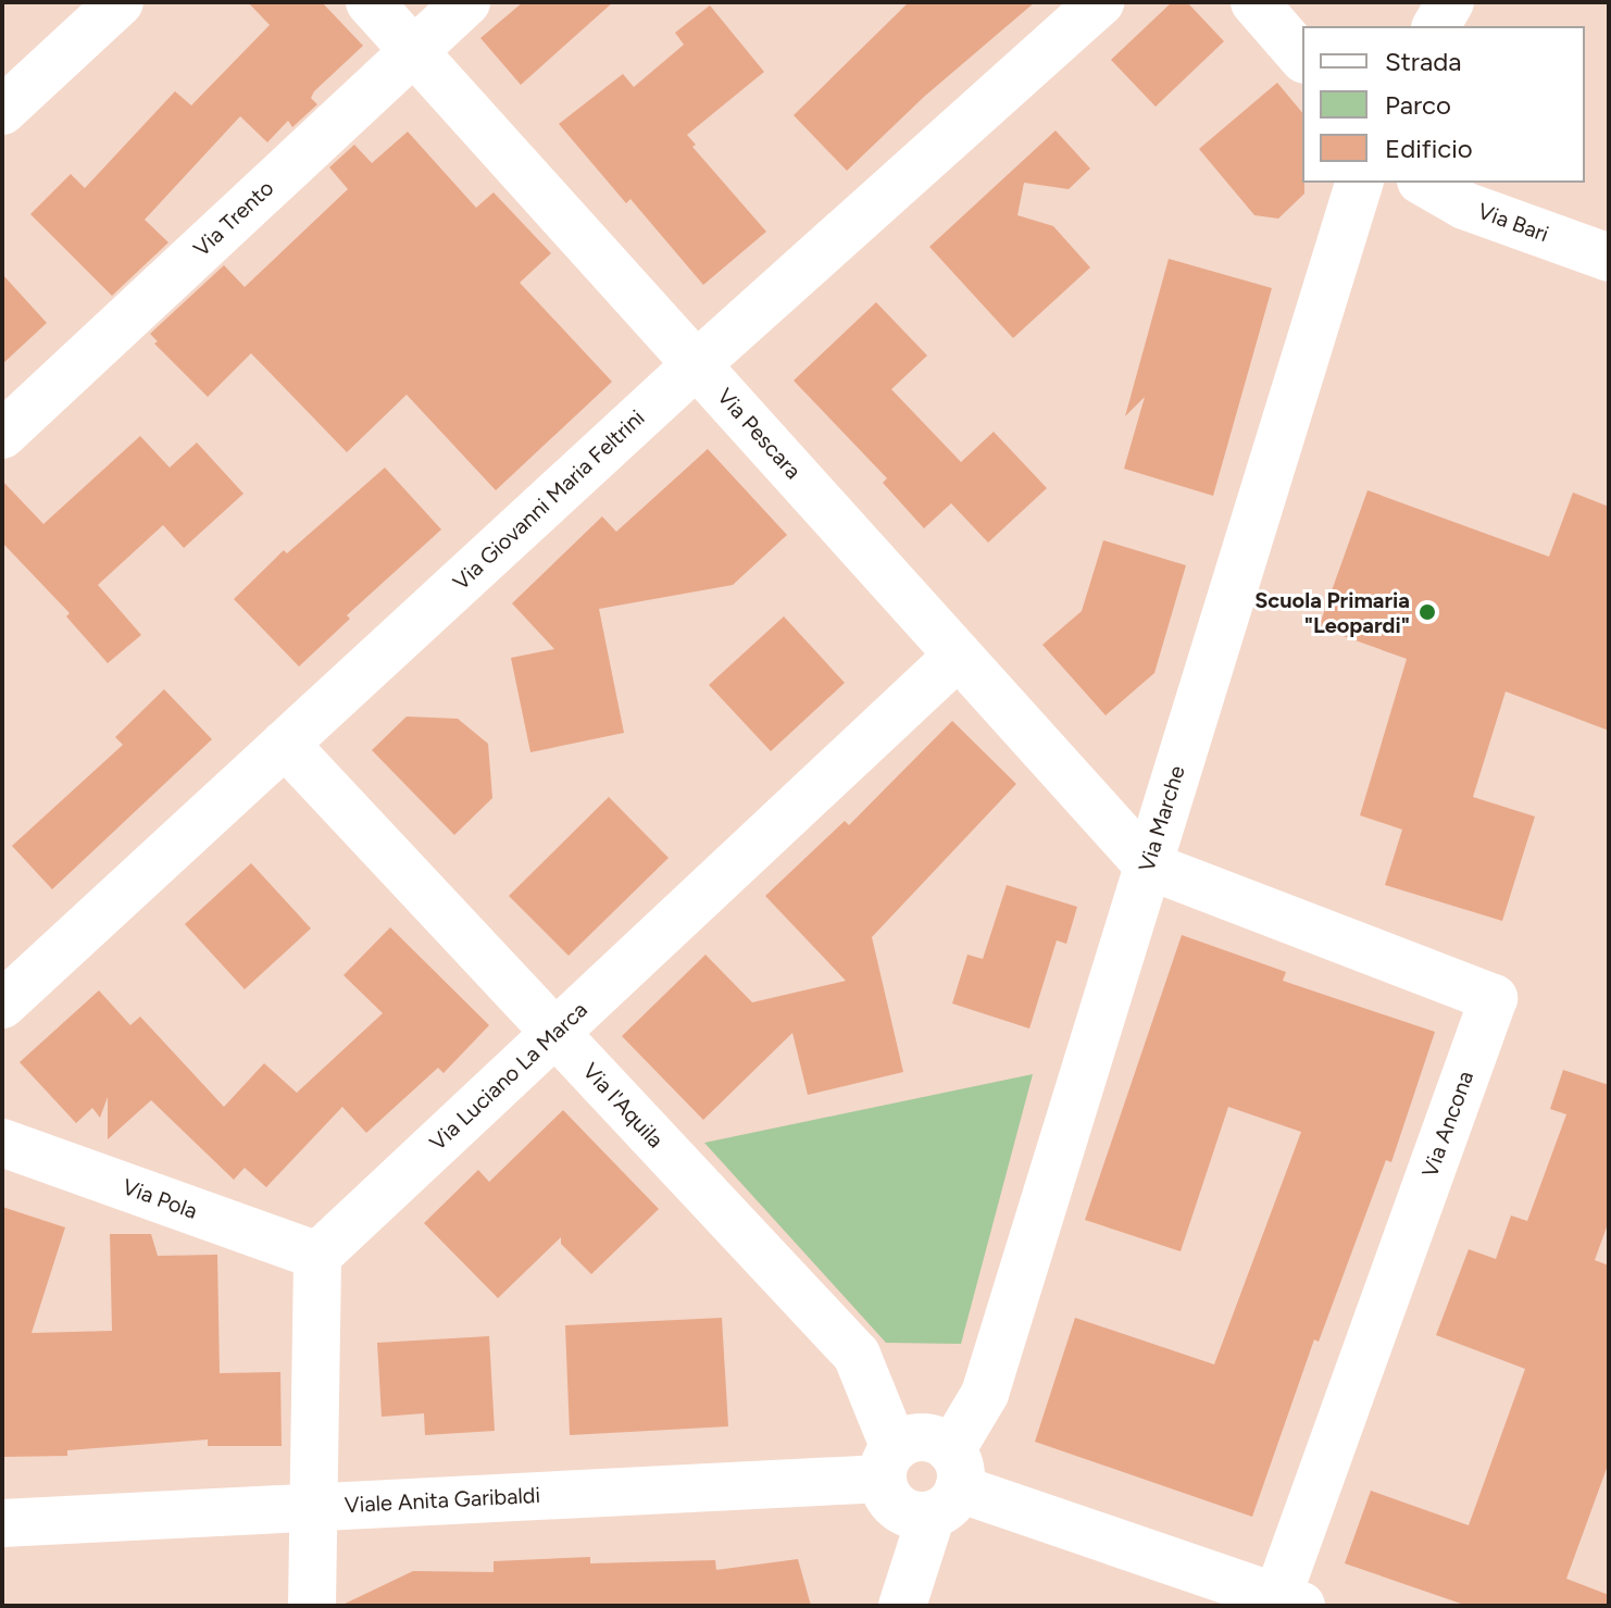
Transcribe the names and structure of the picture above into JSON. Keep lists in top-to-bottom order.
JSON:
{
  "streets": {
    "street": [
      "Via Trento",
      "Via Bari",
      "Via Pescara",
      "Via Giovanni Maria Feltrini",
      "Via Marche",
      "Via Luciano La Marca",
      "Via l'Aquila",
      "Via Ancona",
      "Via Pola",
      "Viale Anita Garibaldi"
    ]
  },
  "crossings": [
    ["Via Trento", "Via Pescara"],
    ["Via Pescara", "Via Giovanni Maria Feltrini"],
    ["Via Pescara", "Via Marche"],
    ["Via Pescara", "Via Luciano La Marca"],
    ["Via Pescara", "Via Ancona"],
    ["Via Giovanni Maria Feltrini", "Via l'Aquila"],
    ["Via Marche", "Via l'Aquila"],
    ["Via Marche", "Via Ancona"],
    ["Via Marche", "Viale Anita Garibaldi"],
    ["Via Luciano La Marca", "Via l'Aquila"],
    ["Via Luciano La Marca", "Via Pola"],
    ["Via l'Aquila", "Viale Anita Garibaldi"]
  ],
  "places": ["Scuola Primaria \"Leopardi\""],
  "legend": ["Strada", "Parco", "Edificio"]
}
